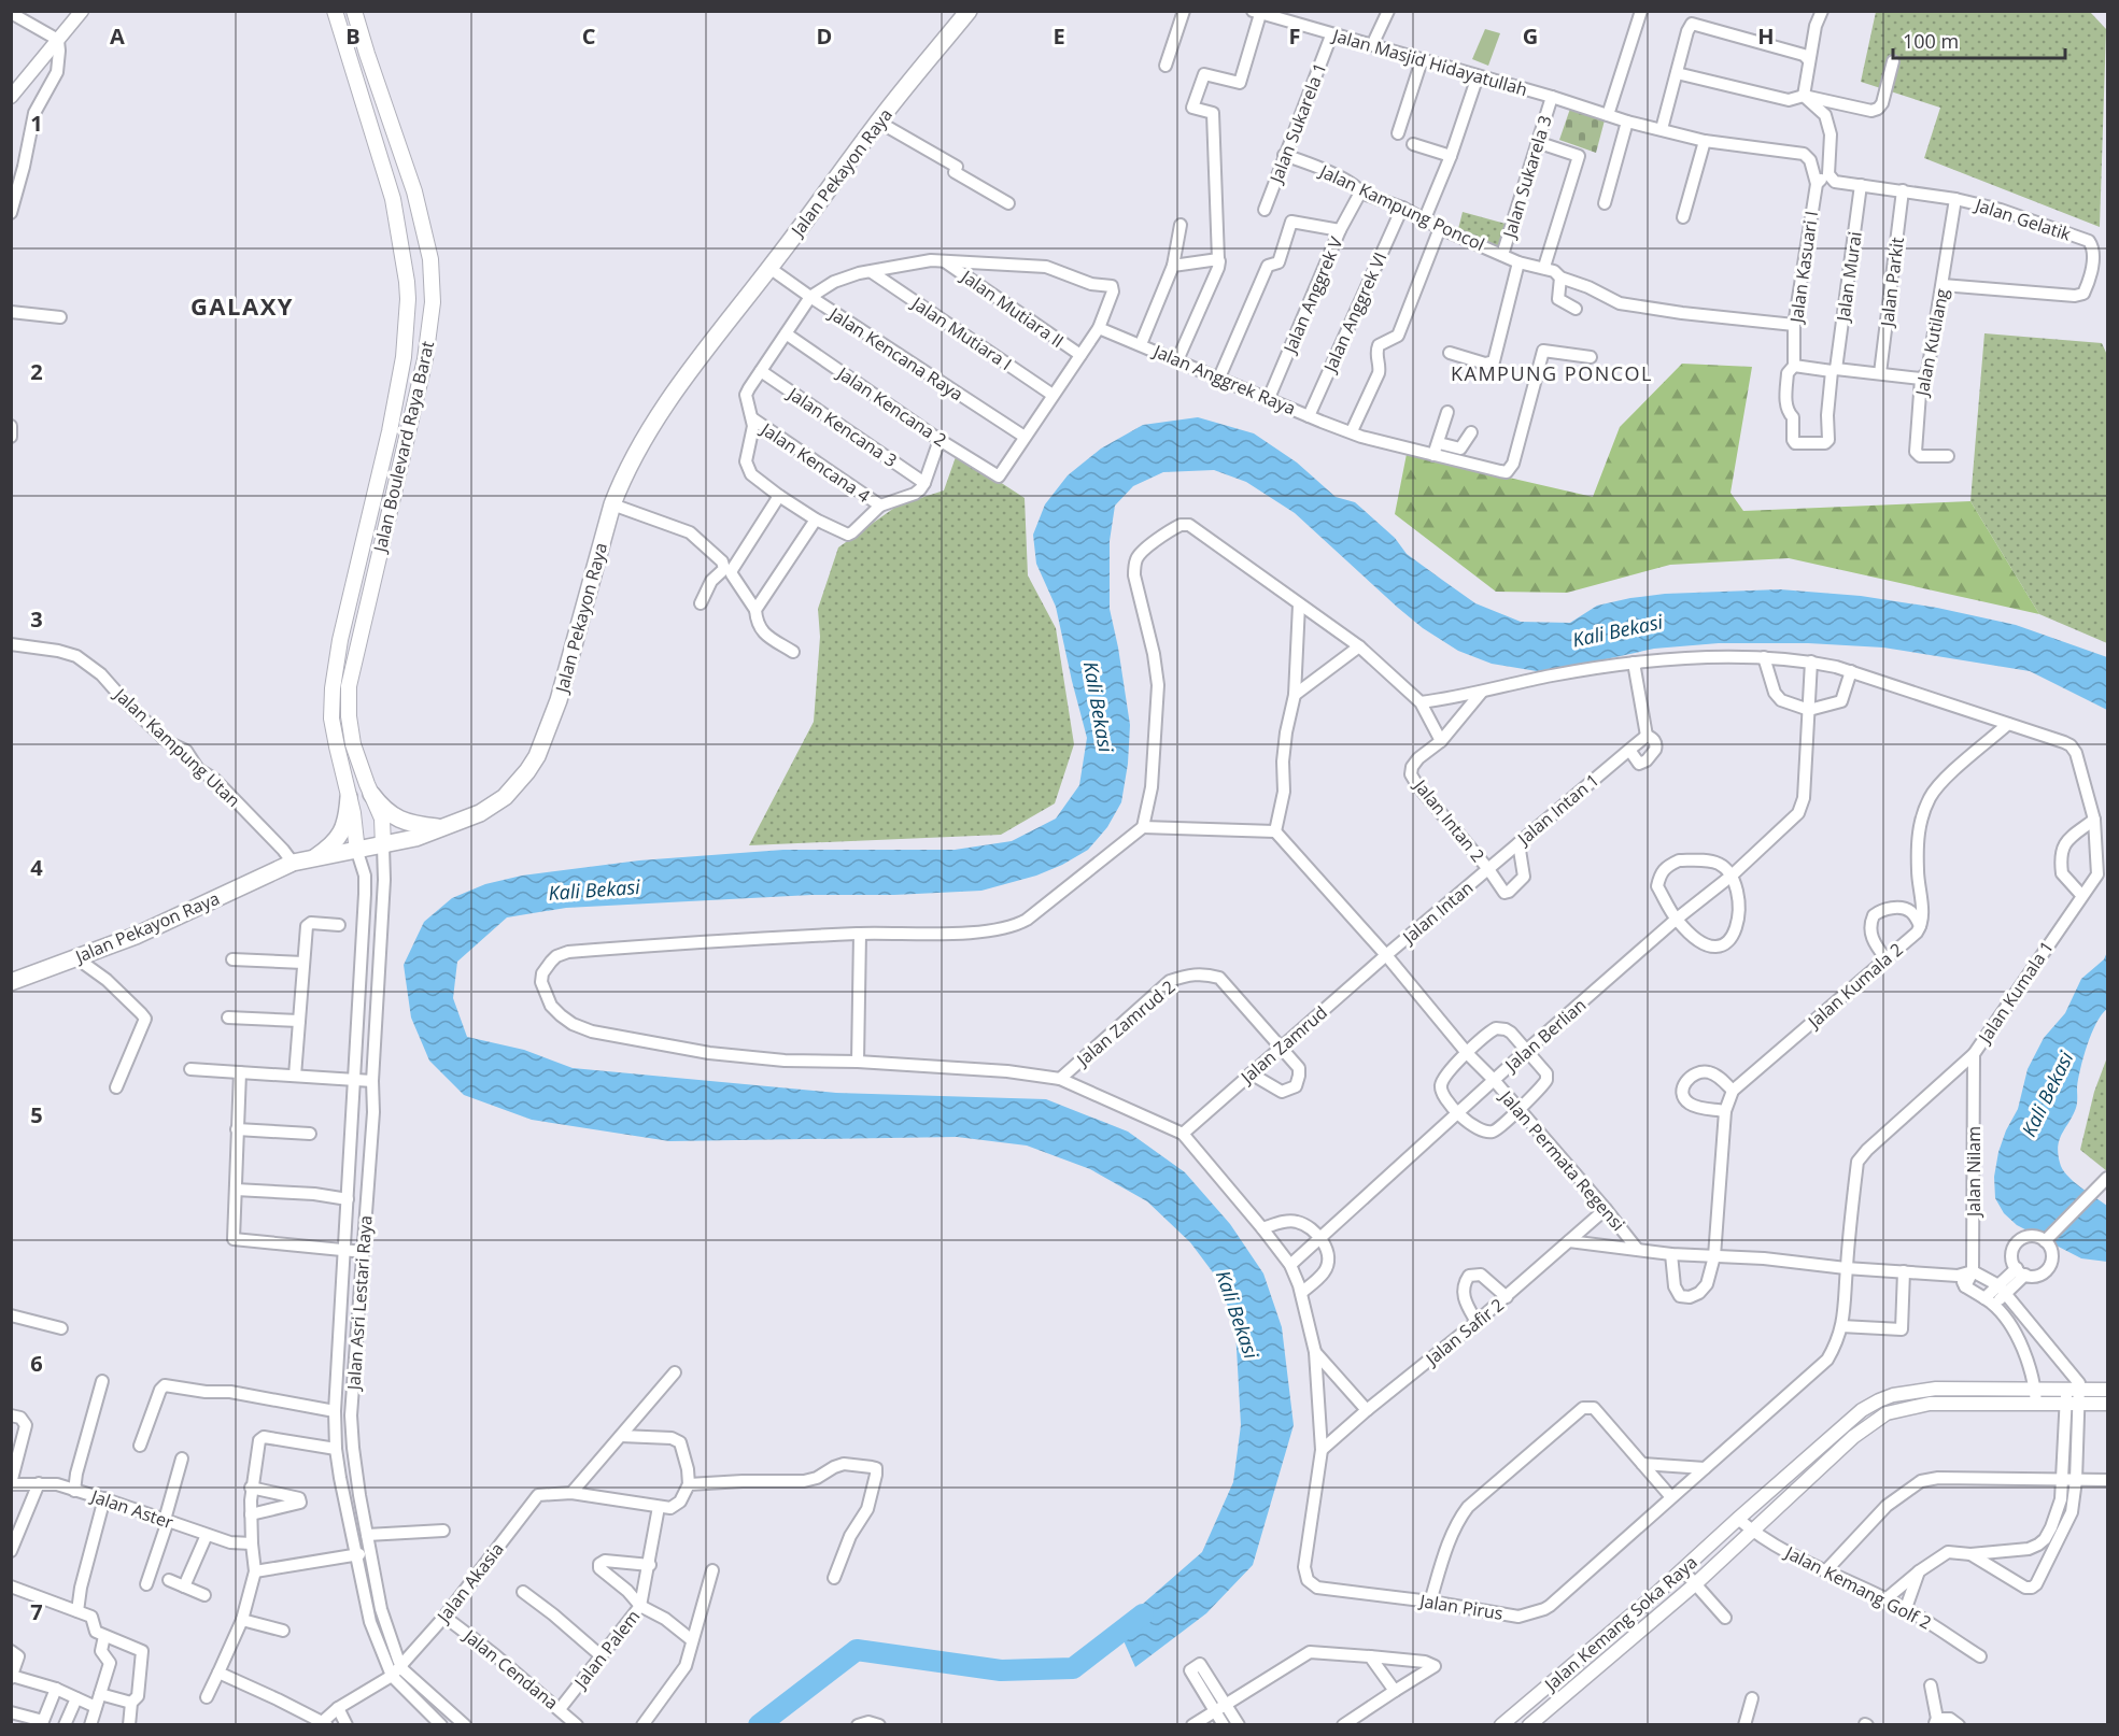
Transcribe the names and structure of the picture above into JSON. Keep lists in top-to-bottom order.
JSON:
{
  "streets": {
    "main road": ["Jalan Pekayon Raya", "Jalan Boulevard Raya Barat"],
    "street": [
      "Jalan Masjid Hidayatullah",
      "Jalan Sukarela 1",
      "Jalan Sukarela 3",
      "Jalan Kampung Poncol",
      "Jalan Gelatik",
      "Jalan Kasuari I",
      "Jalan Murai",
      "Jalan Parkit",
      "Jalan Anggrek V",
      "Jalan Mutiara II",
      "Jalan Anggrek VI",
      "Jalan Mutiara I",
      "Jalan Kutilang",
      "Jalan Kencana Raya",
      "Jalan Anggrek Raya",
      "Jalan Kencana 2",
      "Jalan Kencana 3",
      "Jalan Kencana 4",
      "Jalan Kampung Utan",
      "Jalan Intan 1",
      "Jalan Intan 2",
      "Jalan Intan",
      "Jalan Kumala 2",
      "Jalan Kumala 1",
      "Jalan Zamrud 2",
      "Jalan Berlian",
      "Jalan Zamrud",
      "Jalan Permata Regensi",
      "Jalan Nilam",
      "Jalan Asri Lestari Raya",
      "Jalan Safir 2",
      "Jalan Aster",
      "Jalan Akasia",
      "Jalan Kemang Golf 2",
      "Jalan Pirus",
      "Jalan Kemang Soka Raya",
      "Jalan Palem",
      "Jalan Cendana"
    ]
  },
  "crossings": [
    ["Jalan Masjid Hidayatullah", "Jalan Sukarela 1"],
    ["Jalan Masjid Hidayatullah", "Jalan Sukarela 3"],
    ["Jalan Masjid Hidayatullah", "Jalan Kasuari I"],
    ["Jalan Sukarela 1", "Jalan Kampung Poncol"],
    ["Jalan Pekayon Raya", "Jalan Kencana Raya"],
    ["Jalan Pekayon Raya", "Jalan Boulevard Raya Barat"],
    ["Jalan Pekayon Raya", "Jalan Kampung Utan"],
    ["Jalan Pekayon Raya", "Jalan Asri Lestari Raya"],
    ["Jalan Sukarela 3", "Jalan Kampung Poncol"],
    ["Jalan Kampung Poncol", "Jalan Kasuari I"],
    ["Jalan Kampung Poncol", "Jalan Anggrek V"],
    ["Jalan Kampung Poncol", "Jalan Anggrek VI"],
    ["Jalan Gelatik", "Jalan Kutilang"],
    ["Jalan Kasuari I", "Jalan Murai"],
    ["Jalan Anggrek V", "Jalan Anggrek Raya"],
    ["Jalan Anggrek VI", "Jalan Anggrek Raya"],
    ["Jalan Kencana Raya", "Jalan Kencana 2"],
    ["Jalan Boulevard Raya Barat", "Jalan Asri Lestari Raya"],
    ["Jalan Intan 1", "Jalan Intan 2"],
    ["Jalan Intan 1", "Jalan Intan"],
    ["Jalan Intan 2", "Jalan Intan"],
    ["Jalan Intan", "Jalan Zamrud"],
    ["Jalan Intan", "Jalan Permata Regensi"],
    ["Jalan Kumala 1", "Jalan Permata Regensi"],
    ["Jalan Kumala 1", "Jalan Nilam"],
    ["Jalan Kumala 1", "Jalan Pirus"],
    ["Jalan Zamrud 2", "Jalan Zamrud"],
    ["Jalan Berlian", "Jalan Permata Regensi"],
    ["Jalan Berlian", "Jalan Pirus"],
    ["Jalan Zamrud", "Jalan Permata Regensi"],
    ["Jalan Zamrud", "Jalan Pirus"],
    ["Jalan Permata Regensi", "Jalan Nilam"],
    ["Jalan Permata Regensi", "Jalan Safir 2"],
    ["Jalan Permata Regensi", "Jalan Pirus"],
    ["Jalan Asri Lestari Raya", "Jalan Akasia"],
    ["Jalan Safir 2", "Jalan Pirus"],
    ["Jalan Akasia", "Jalan Cendana"],
    ["Jalan Kemang Golf 2", "Jalan Kemang Soka Raya"],
    ["Jalan Palem", "Jalan Cendana"]
  ],
  "districts": ["GALAXY", "KAMPUNG PONCOL"],
  "water": ["Kali Bekasi"],
  "scale_bar": "100 m",
  "grid": {
    "columns": [
      "A",
      "B",
      "C",
      "D",
      "E",
      "F",
      "G",
      "H"
    ],
    "rows": [
      "1",
      "2",
      "3",
      "4",
      "5",
      "6",
      "7"
    ]
  }
}
